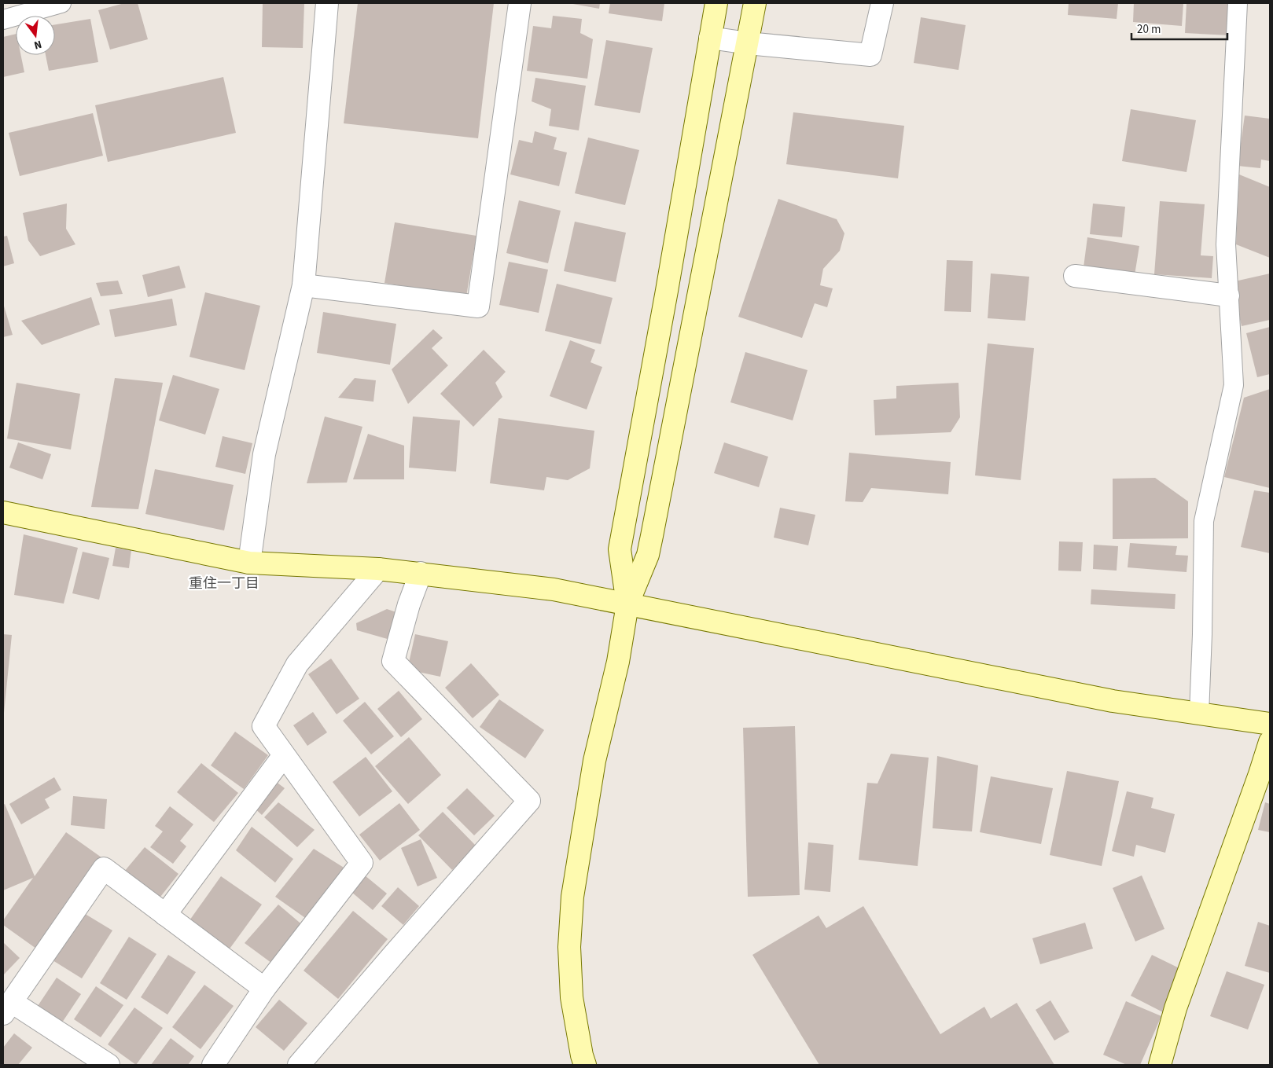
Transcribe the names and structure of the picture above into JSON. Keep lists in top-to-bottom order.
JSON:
{
  "districts": ["重住一丁目"],
  "scale_bar": "20 m",
  "north": "bottom"
}
